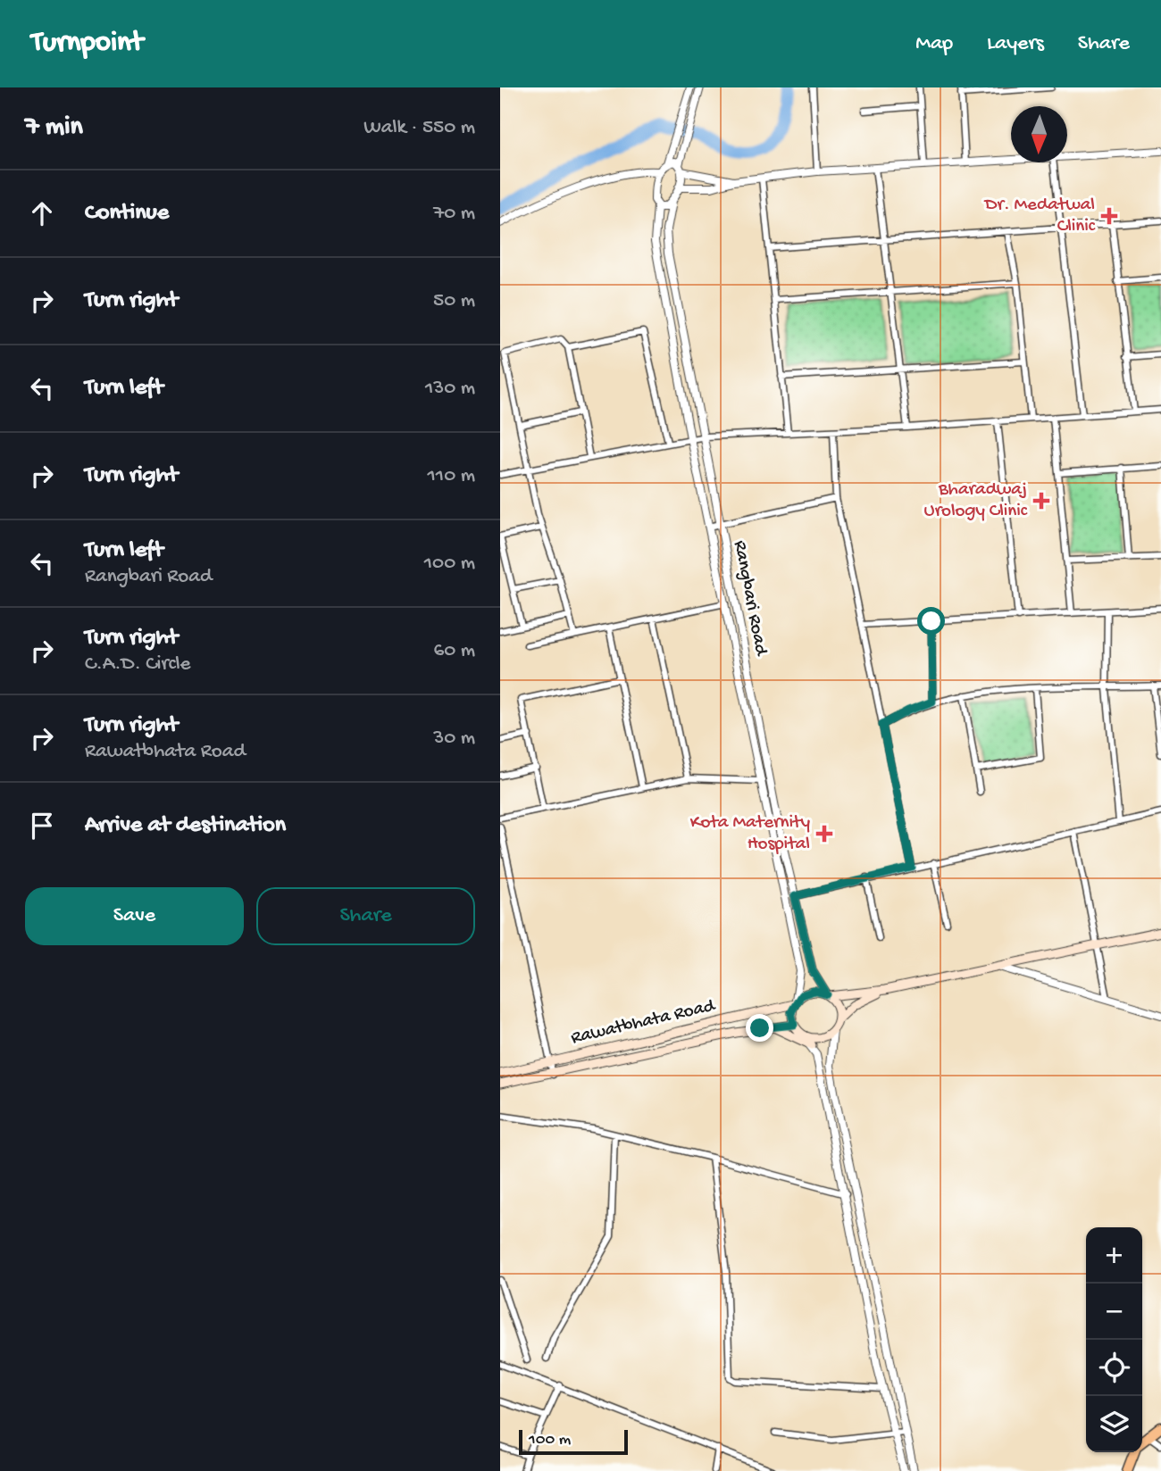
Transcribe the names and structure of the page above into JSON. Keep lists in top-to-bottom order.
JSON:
{
  "streets": {
    "main road": ["Rawatbhata Road"],
    "street": ["Rangbari Road"]
  },
  "crossings": [
    ["Rangbari Road", "Rawatbhata Road"]
  ],
  "places": {
    "health": ["Dr. Medatwal Clinic", "Bharadwaj Urology Clinic", "Kota Maternity Hospital"]
  },
  "scale_bar": "100 m",
  "north": "bottom",
  "page": {
    "header": "Turnpoint",
    "nav": ["Map", "Layers", "Share"],
    "heading": ["7 min", "Walk · 550 m"],
    "list": [
      ["Continue", "70 m"],
      ["Turn right", "50 m"],
      ["Turn left", "130 m"],
      ["Turn right", "110 m"],
      ["Turn left", "Rangbari Road", "100 m"],
      ["Turn right", "C.A.D. Circle", "60 m"],
      ["Turn right", "Rawatbhata Road", "30 m"],
      "Arrive at destination"
    ],
    "buttons": ["Save", "Share"],
    "map_buttons": ["+", "−"],
    "scale": "100 m"
  }
}
